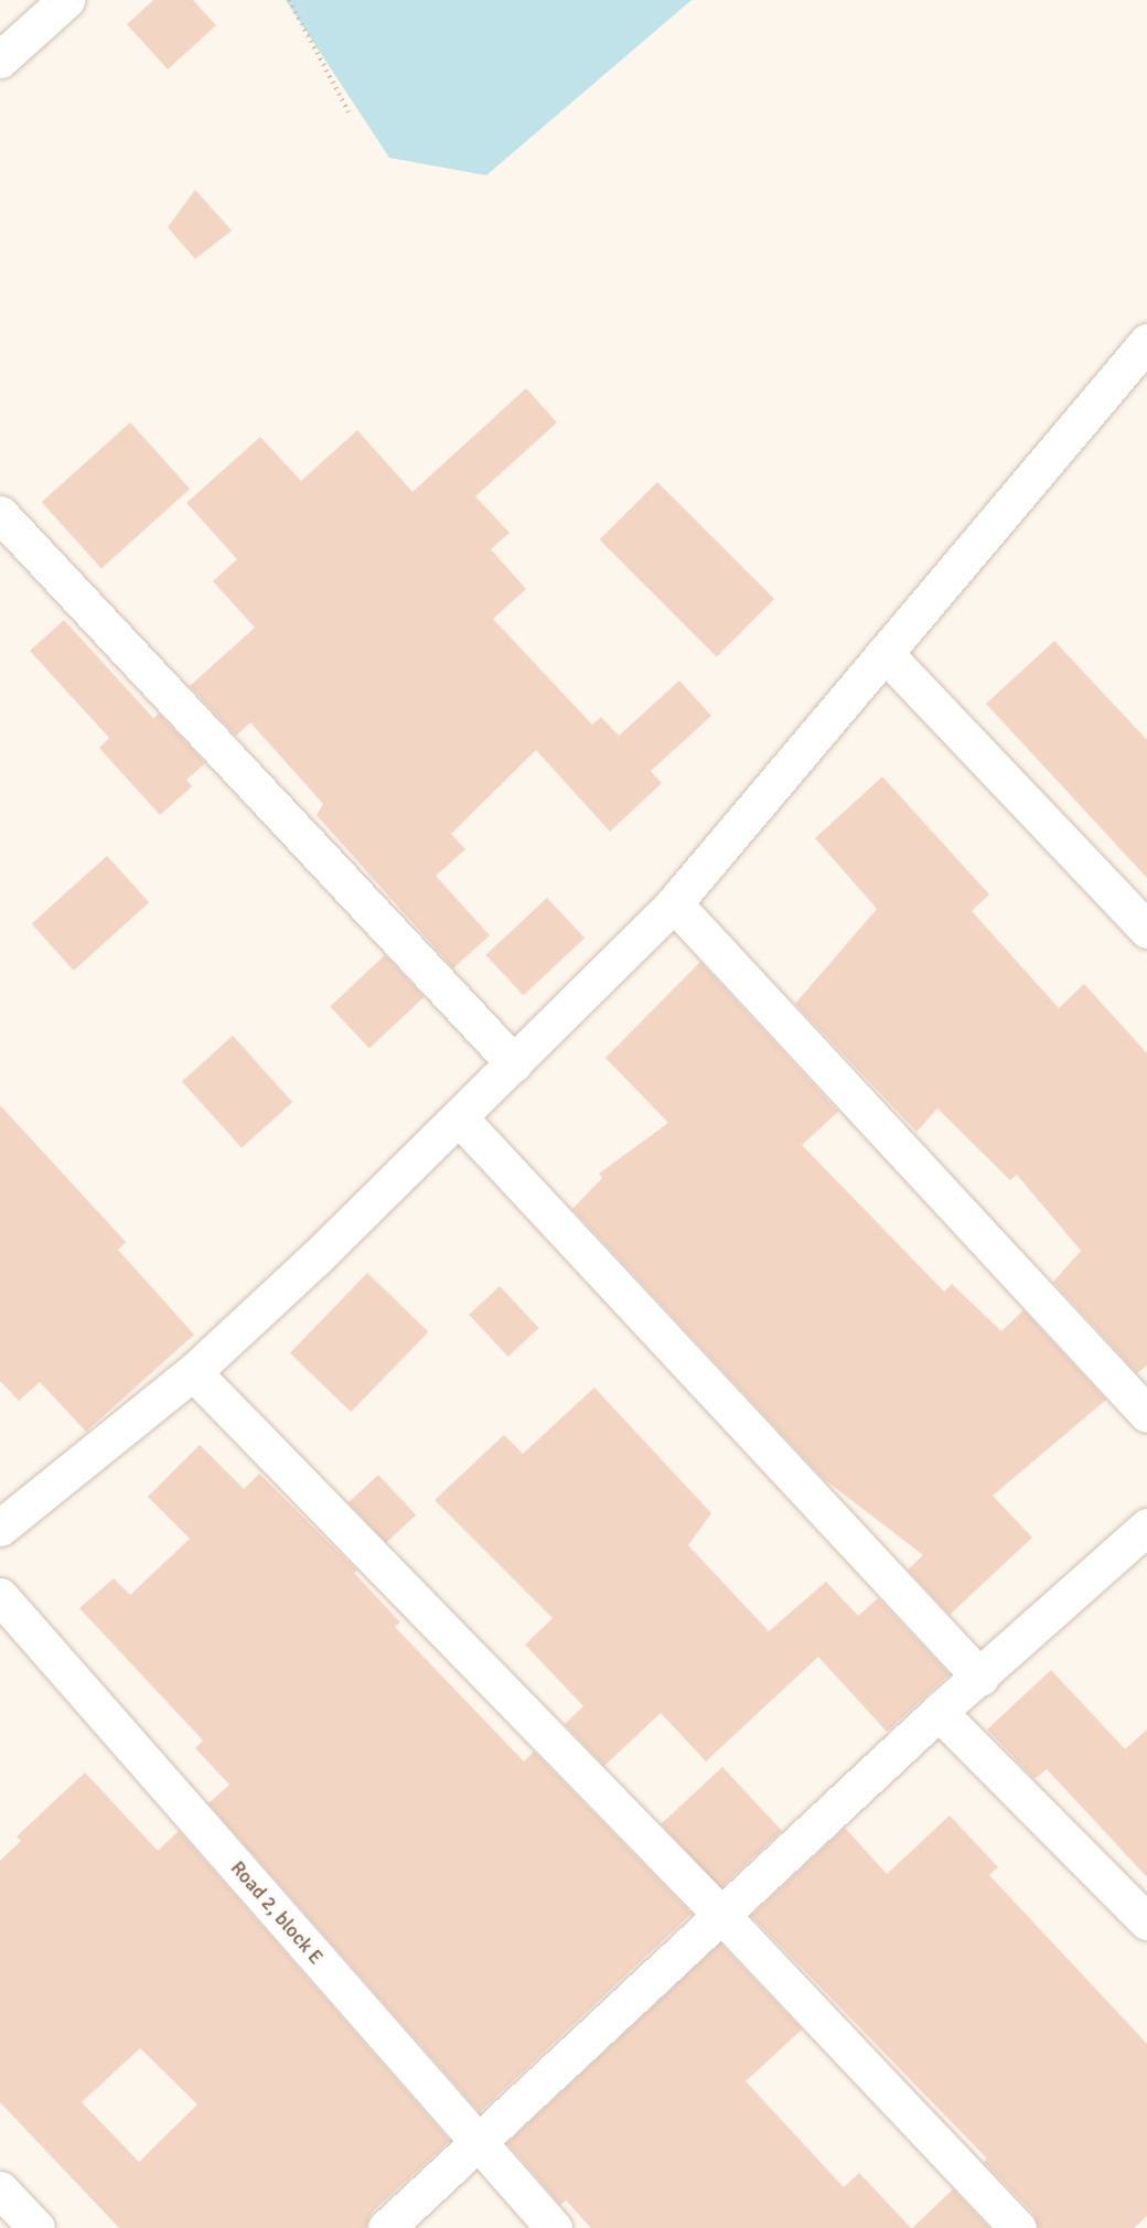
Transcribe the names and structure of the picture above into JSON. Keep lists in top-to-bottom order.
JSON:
{
  "streets": {
    "street": ["Road 2, block E"]
  }
}
